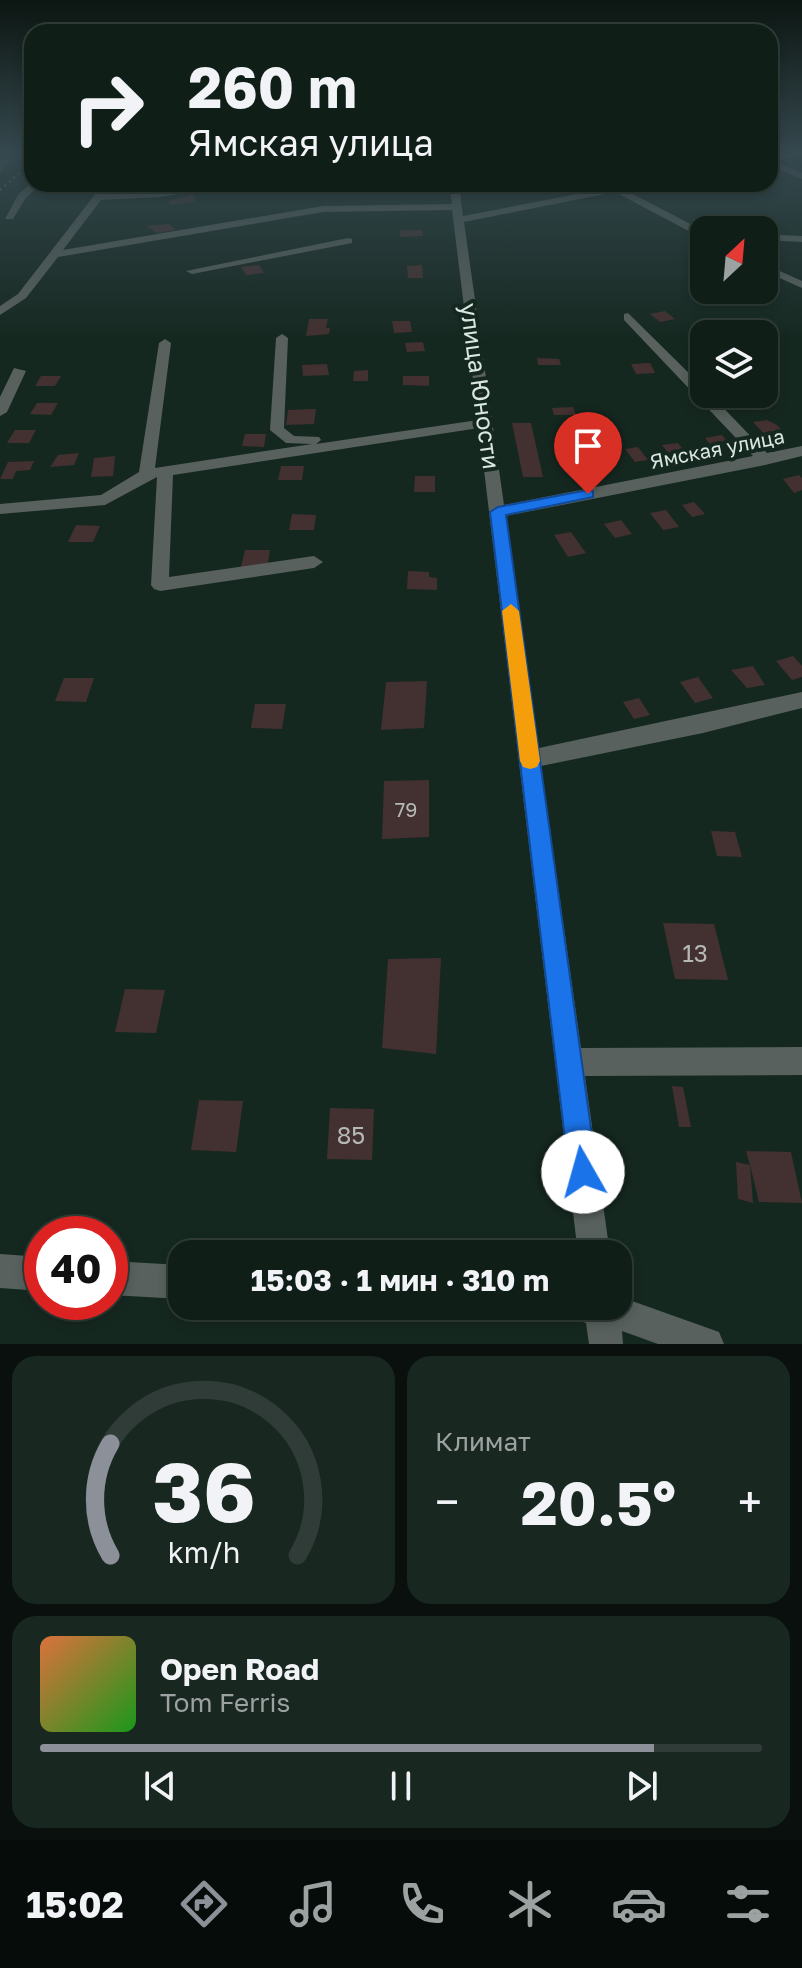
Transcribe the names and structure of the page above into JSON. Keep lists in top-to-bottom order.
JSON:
{
  "streets": {
    "street": ["улица Юности", "Ямская улица"]
  },
  "crossings": [
    ["улица Юности", "Ямская улица"]
  ],
  "house_numbers": ["79", "13", "85"],
  "north": "top right",
  "page": {
    "turn": ["260 m", "Ямская улица"],
    "limit": "40",
    "trip": "15:03 · 1 мин · 310 m",
    "tile": "Климат",
    "heat": ["−", "20.5°", "+"],
    "song": ["Open Road", "Tom Ferris"],
    "tabs": "15:02",
    "gauge": ["36", "km/h"]
  }
}
